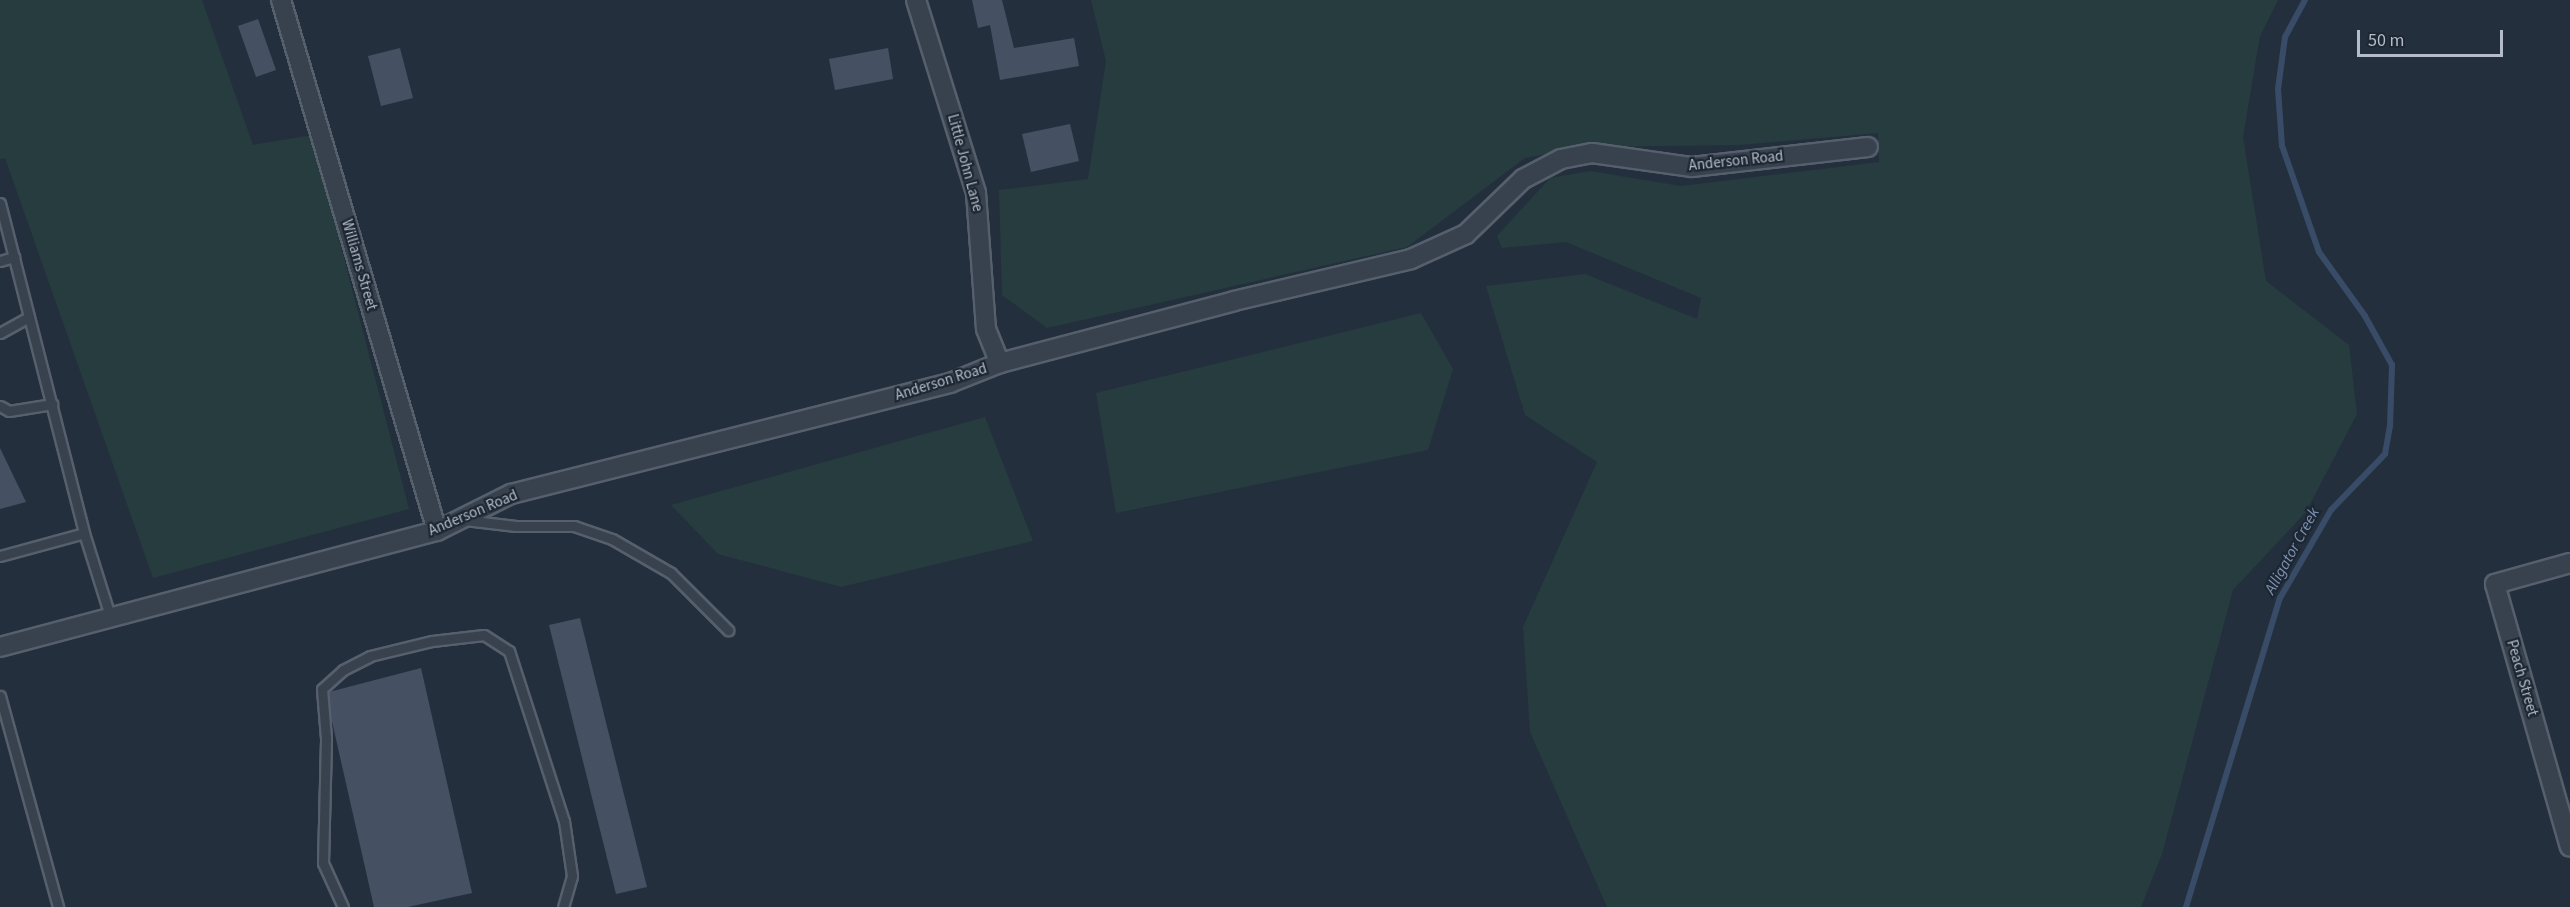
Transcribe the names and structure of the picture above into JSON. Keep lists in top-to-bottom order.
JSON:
{
  "streets": {
    "street": [
      "Anderson Road",
      "Little John Lane",
      "Williams Street",
      "Peach Street"
    ]
  },
  "crossings": [
    ["Anderson Road", "Little John Lane"],
    ["Anderson Road", "Williams Street"]
  ],
  "water": ["Alligator Creek"],
  "scale_bar": "50 m"
}
